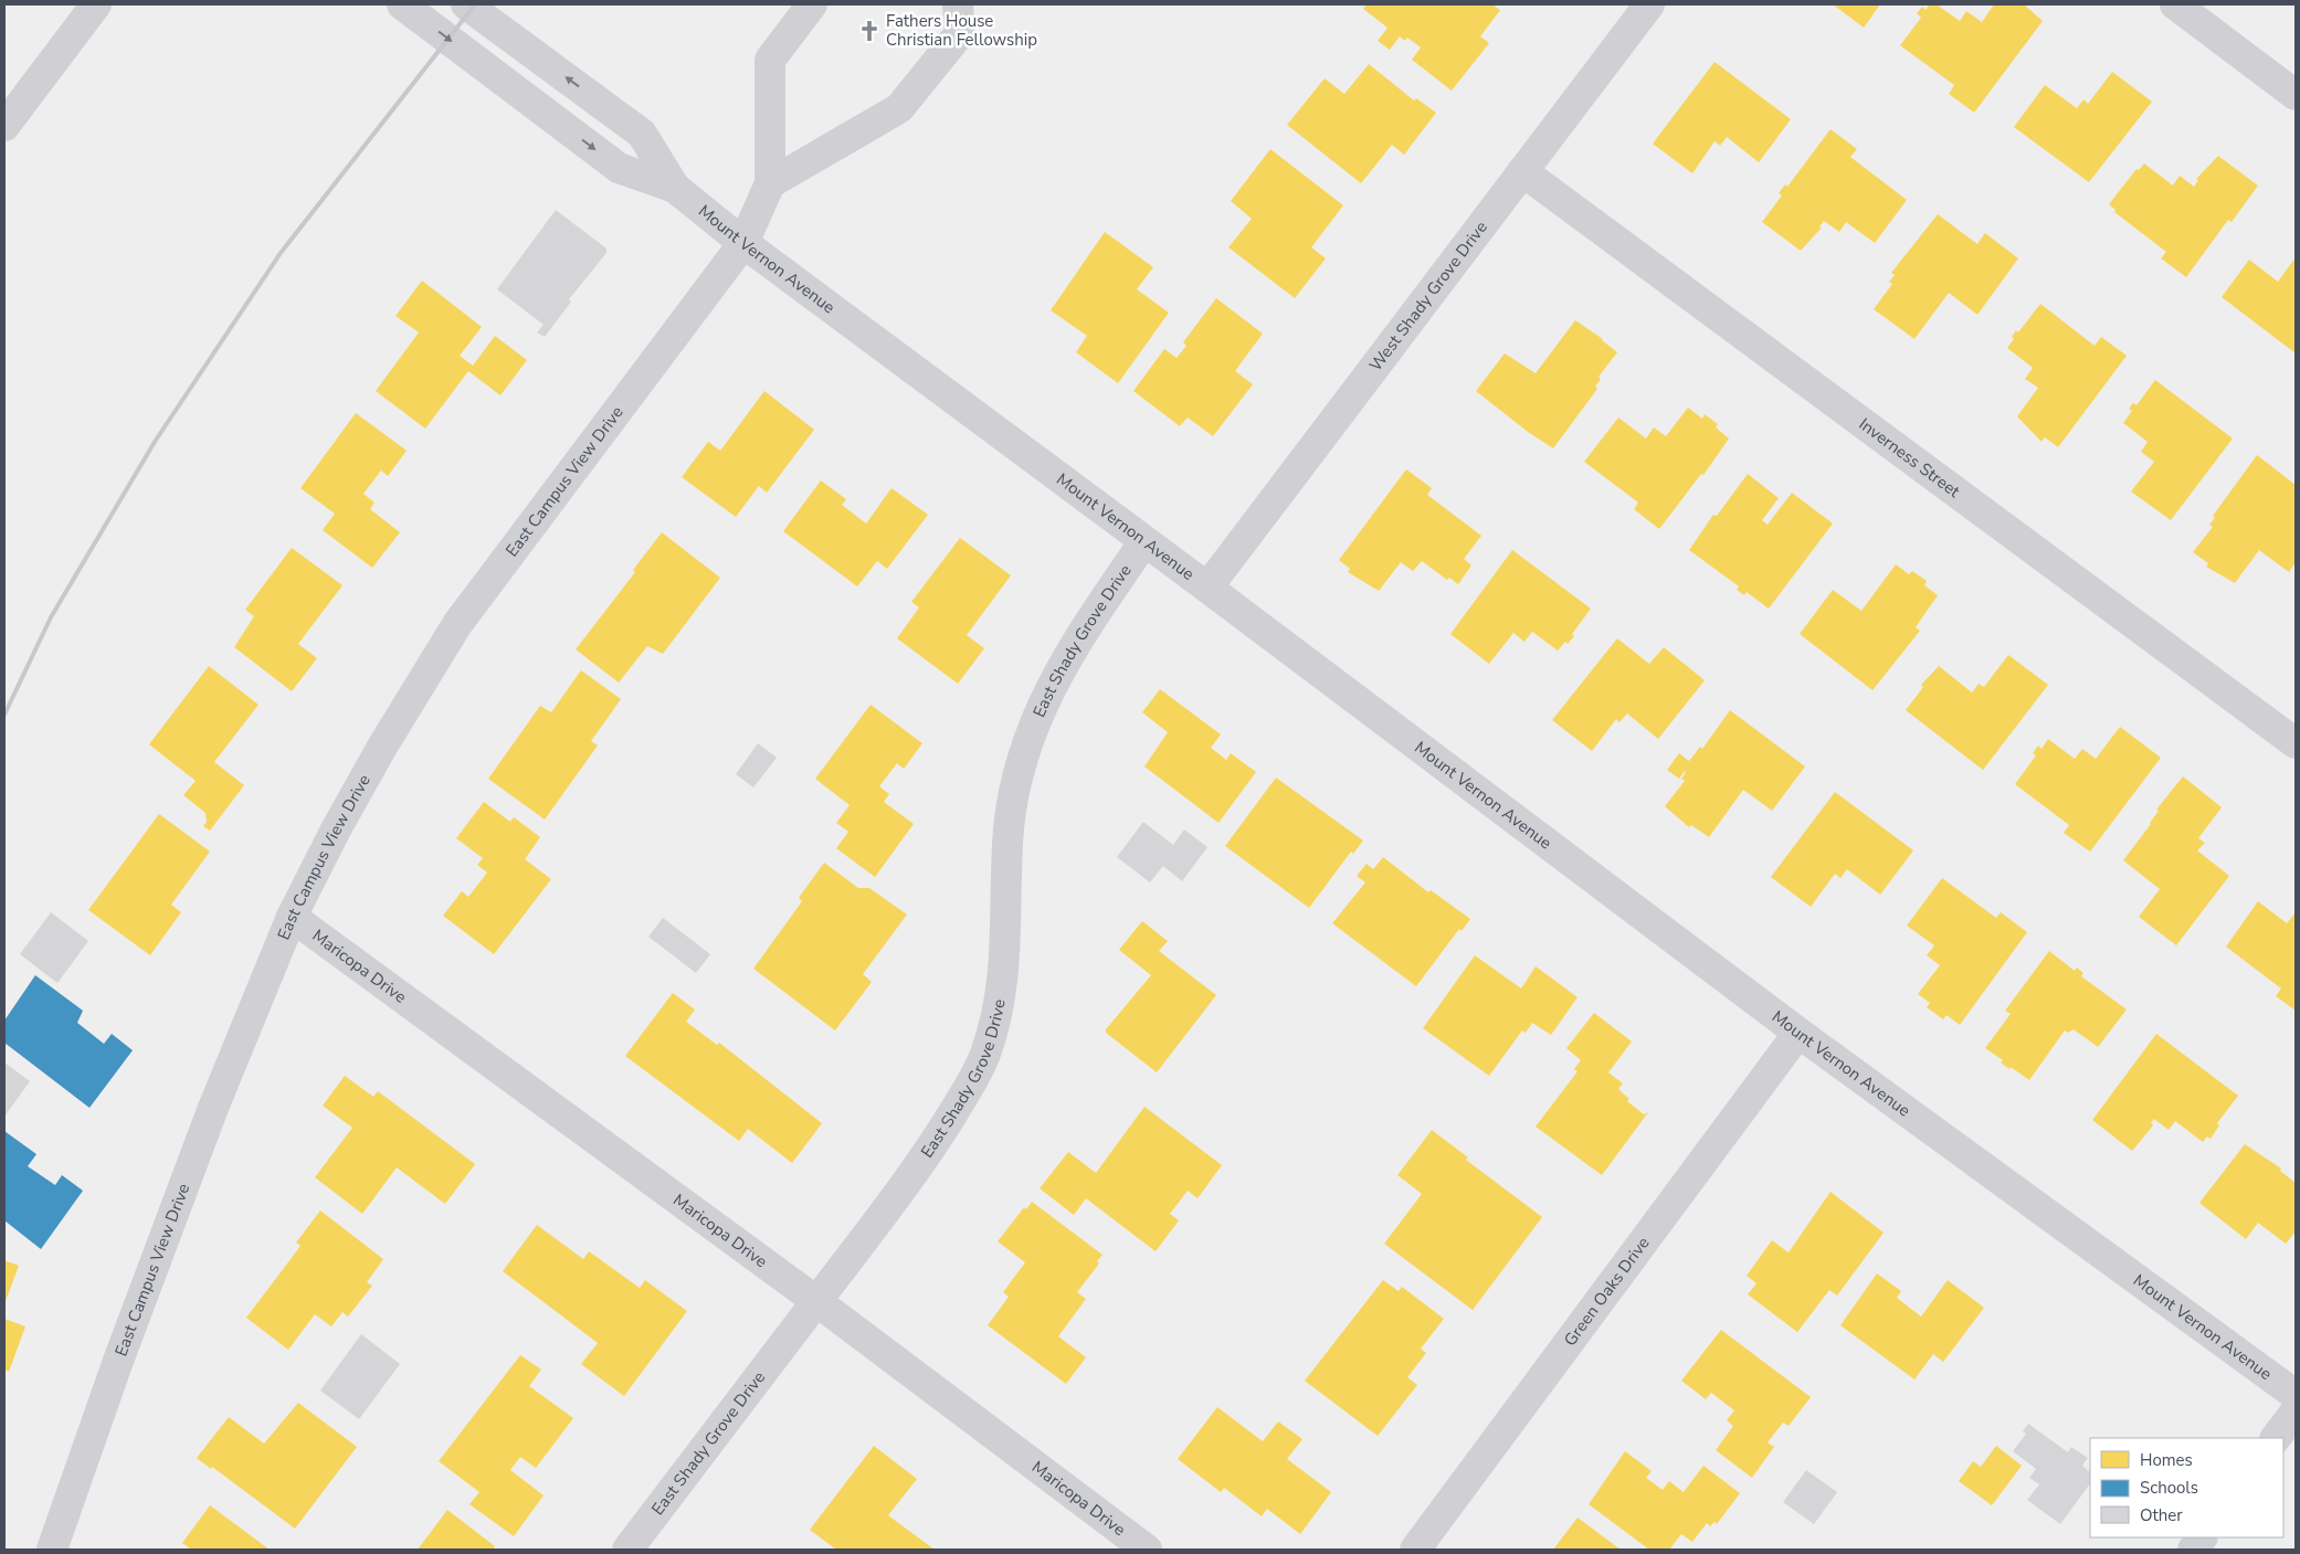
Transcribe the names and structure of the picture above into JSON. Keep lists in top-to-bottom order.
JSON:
{
  "streets": {
    "street": [
      "Mount Vernon Avenue",
      "West Shady Grove Drive",
      "Inverness Street",
      "East Campus View Drive",
      "East Shady Grove Drive",
      "Maricopa Drive",
      "Green Oaks Drive"
    ]
  },
  "crossings": [
    ["Mount Vernon Avenue", "West Shady Grove Drive"],
    ["Mount Vernon Avenue", "East Campus View Drive"],
    ["Mount Vernon Avenue", "East Shady Grove Drive"],
    ["Mount Vernon Avenue", "Green Oaks Drive"],
    ["West Shady Grove Drive", "Inverness Street"],
    ["East Campus View Drive", "Maricopa Drive"],
    ["East Shady Grove Drive", "Maricopa Drive"]
  ],
  "places": {
    "church": ["Fathers House Christian Fellowship"]
  },
  "legend": ["Homes", "Schools", "Other"]
}
